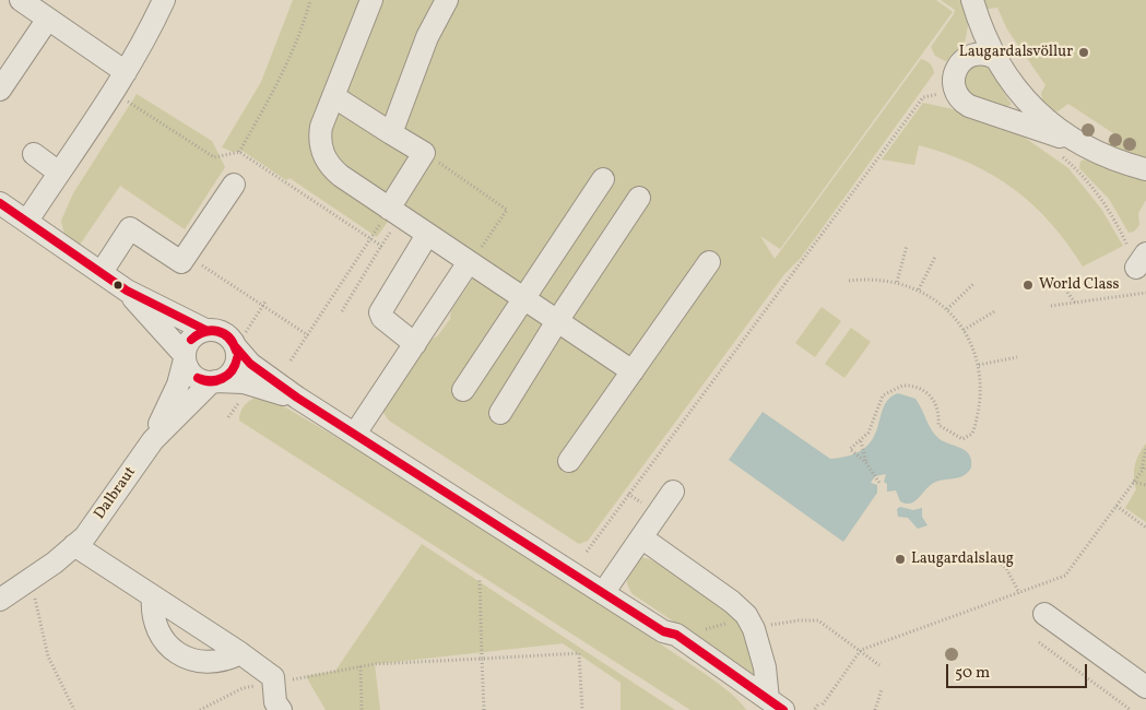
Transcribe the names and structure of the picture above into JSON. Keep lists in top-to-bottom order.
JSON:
{
  "streets": {
    "street": ["Dalbraut"]
  },
  "places": ["Laugardalsvöllur", "World Class", "Laugardalslaug"],
  "scale_bar": "50 m"
}
